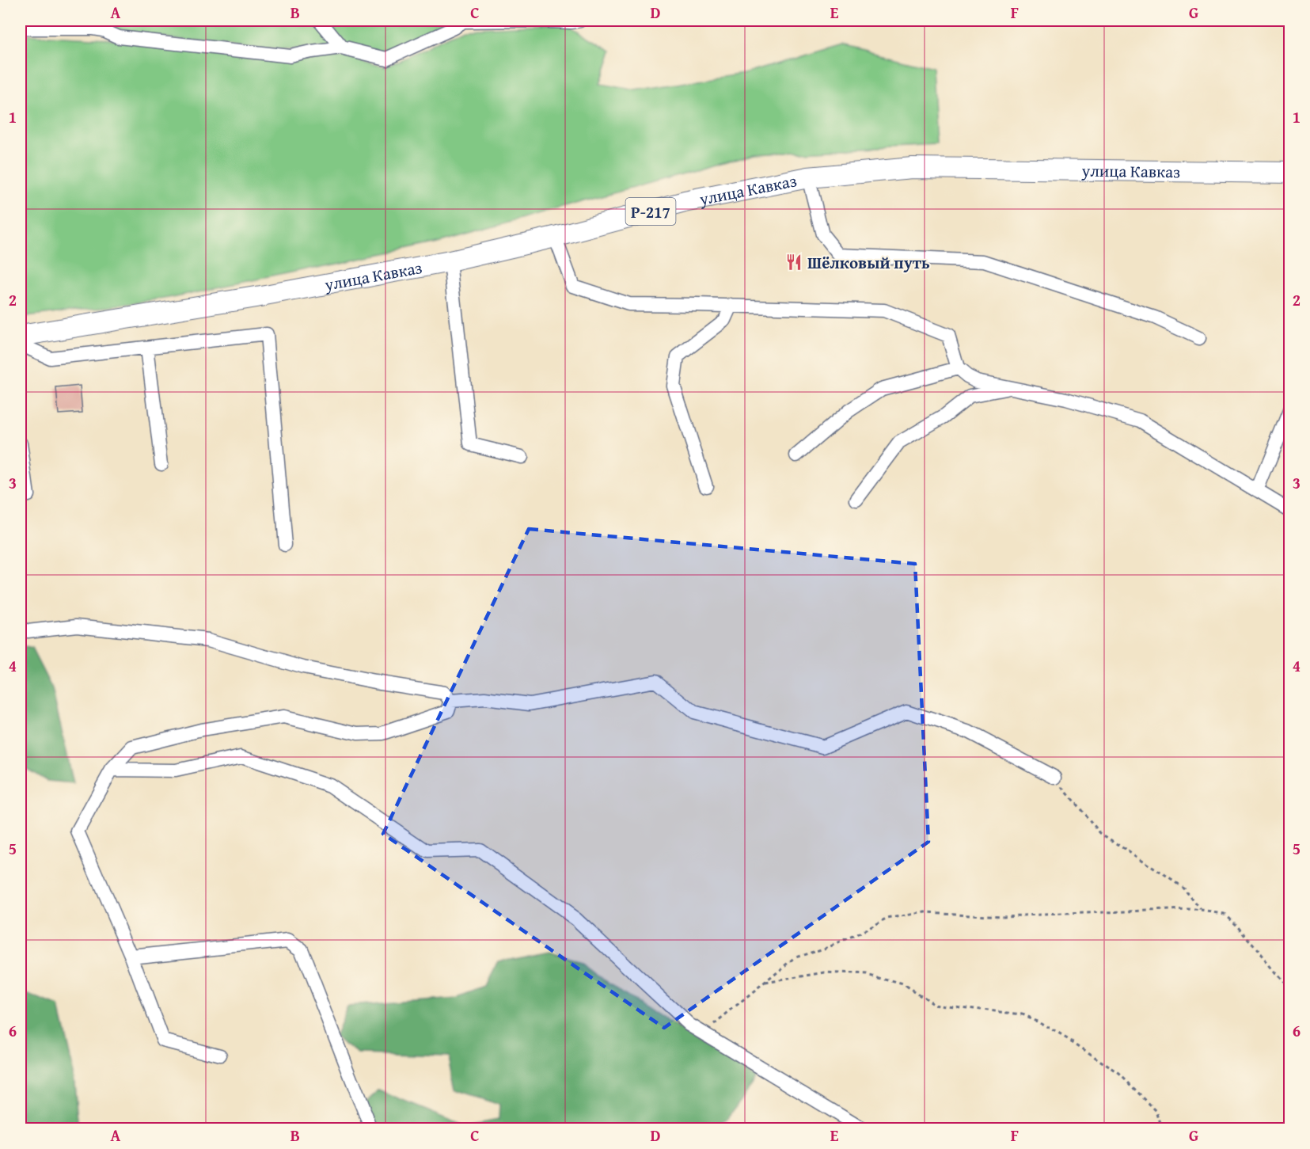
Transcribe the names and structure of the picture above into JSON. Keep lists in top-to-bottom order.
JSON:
{
  "streets": {
    "highway": ["улица Кавказ", "Р-217"]
  },
  "places": {
    "restaurant": ["Шёлковый путь"]
  },
  "grid": {
    "columns": [
      "A",
      "B",
      "C",
      "D",
      "E",
      "F",
      "G"
    ],
    "rows": [
      "1",
      "2",
      "3",
      "4",
      "5",
      "6"
    ]
  }
}
